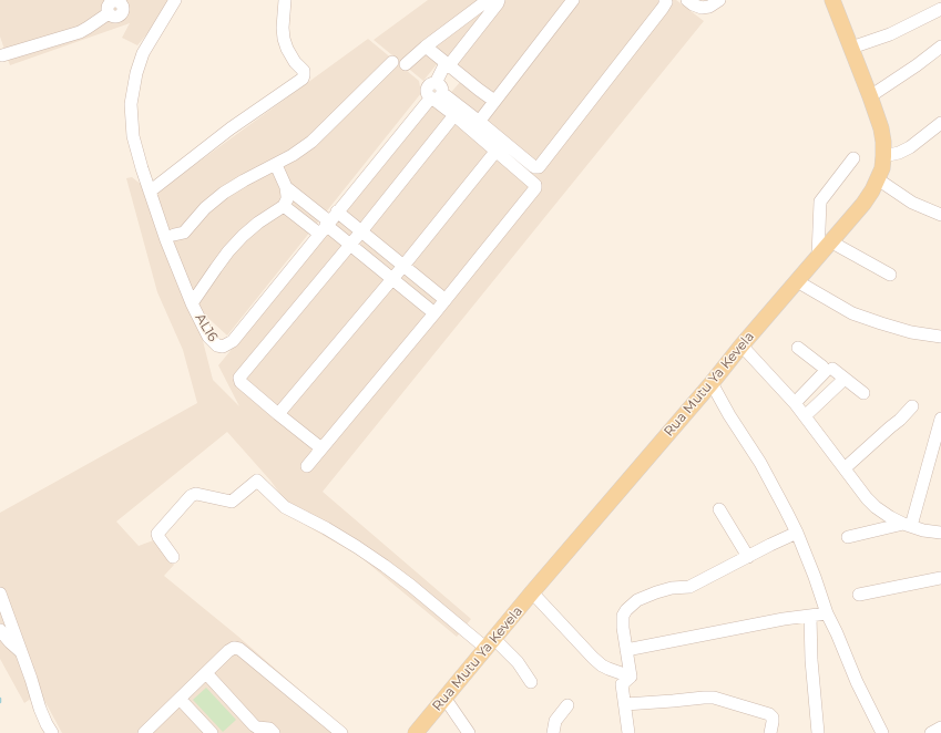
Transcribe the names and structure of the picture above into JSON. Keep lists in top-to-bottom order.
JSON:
{
  "streets": {
    "main road": ["Rua Mutu Ya Kevela"],
    "street": ["AL16"]
  }
}
